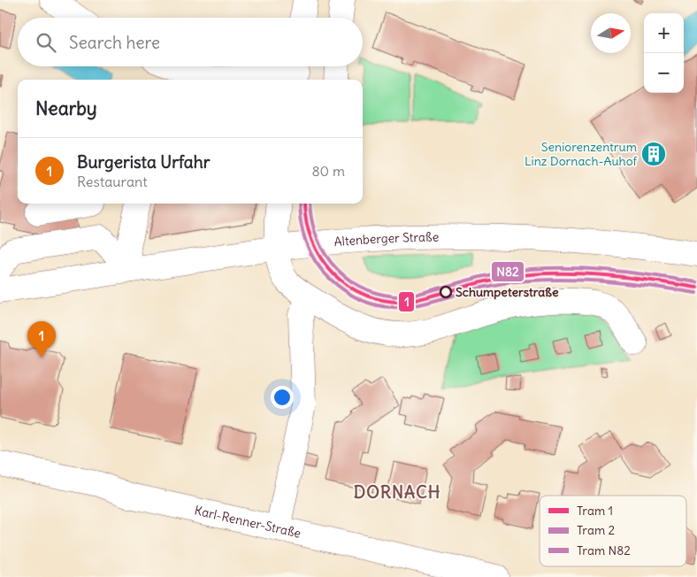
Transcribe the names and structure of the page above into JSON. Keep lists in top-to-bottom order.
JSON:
{
  "streets": {
    "street": ["Altenberger Straße", "Karl-Renner-Straße"]
  },
  "districts": ["DORNACH"],
  "places": {
    "building": ["Seniorenzentrum Linz Dornach-Auhof"],
    "other": ["Schumpeterstraße"]
  },
  "lines": ["tram line 1", "tram line 2", "tram line N82"],
  "legend": ["Tram 1", "Tram 2", "Tram N82"],
  "north": "right",
  "page": {
    "map_buttons": ["+", "−"],
    "search": "Search here",
    "heading": "Nearby",
    "list": [
      {
        "mark": "1",
        "name": "Burgerista Urfahr",
        "note": "Restaurant",
        "value": "80 m"
      }
    ],
    "pins": "1"
  }
}
